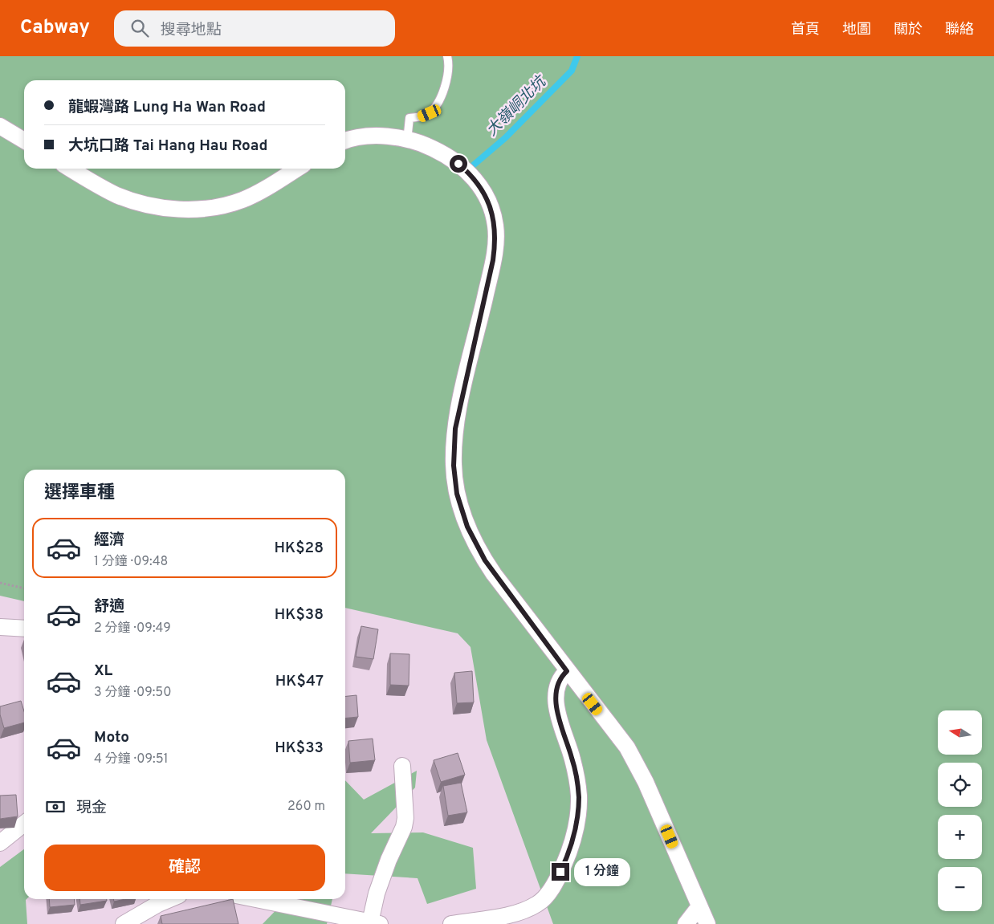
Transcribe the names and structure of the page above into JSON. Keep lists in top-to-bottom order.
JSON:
{
  "water": ["大嶺峒北坑"],
  "north": "left",
  "page": {
    "header": "Cabway",
    "search": "搜尋地點",
    "nav": [
      "首頁",
      "地圖",
      "關於",
      "聯絡"
    ],
    "banner": ["龍蝦灣路 Lung Ha Wan Road", "大坑口路 Tai Hang Hau Road"],
    "heading": "選擇車種",
    "list": [
      {
        "name": "經濟",
        "note": "1 分鐘 · 09:48",
        "value": "HK$28"
      },
      {
        "name": "舒適",
        "note": "2 分鐘 · 09:49",
        "value": "HK$38"
      },
      {
        "name": "XL",
        "note": "3 分鐘 · 09:50",
        "value": "HK$47"
      },
      {
        "name": "Moto",
        "note": "4 分鐘 · 09:51",
        "value": "HK$33"
      }
    ],
    "map_buttons": ["+", "−"],
    "pay": ["現金", "260 m"],
    "buttons": "確認",
    "bubble": "1 分鐘"
  }
}
